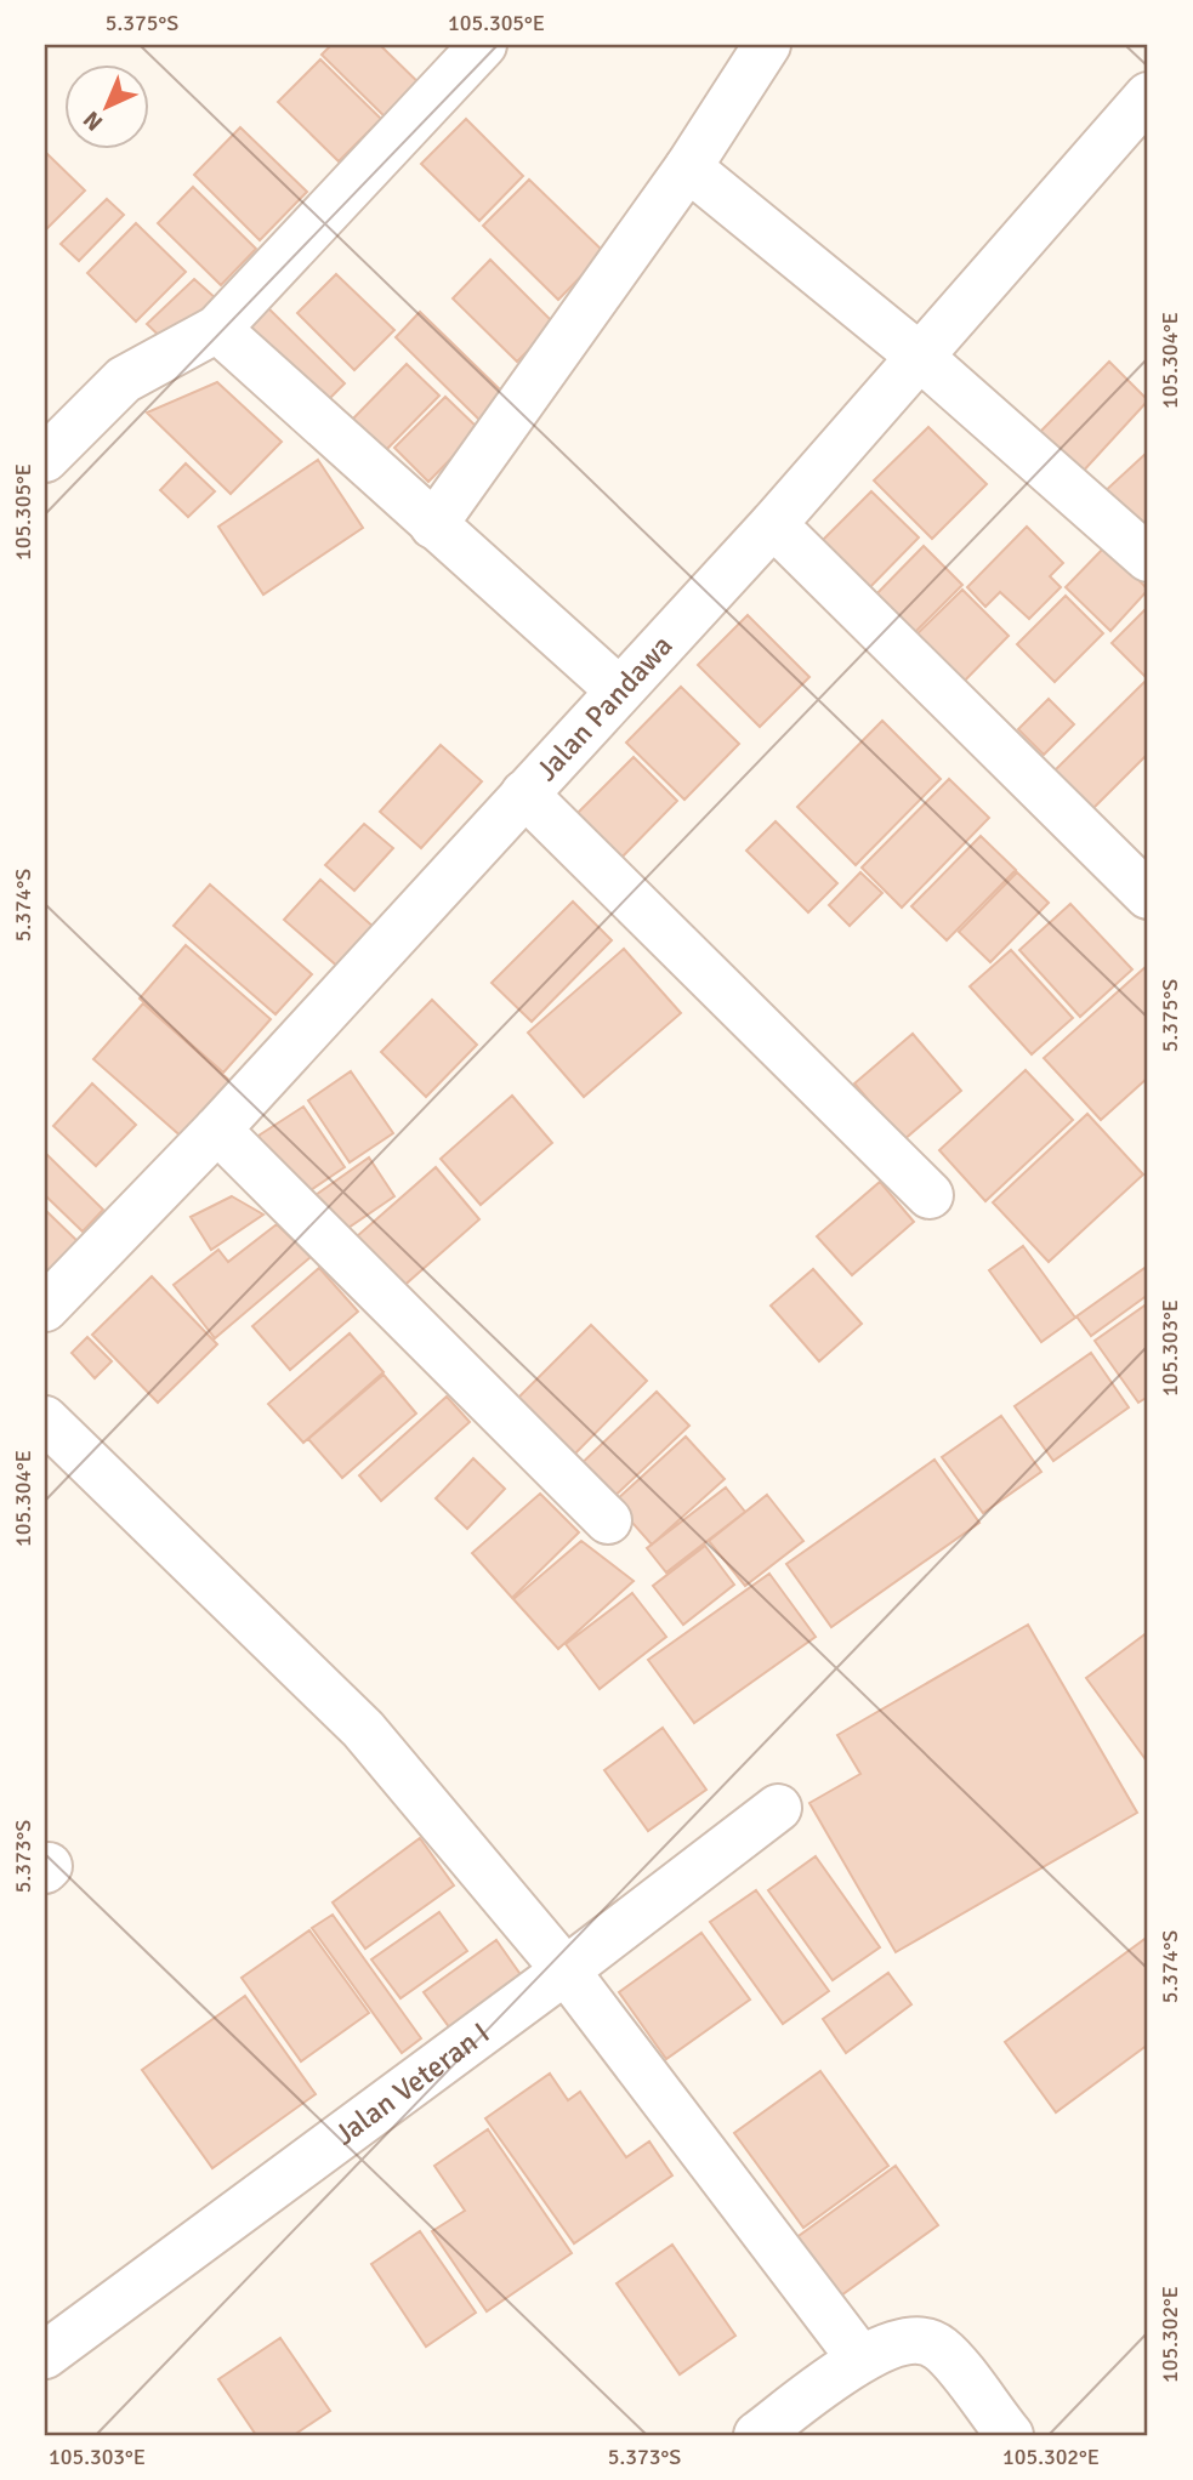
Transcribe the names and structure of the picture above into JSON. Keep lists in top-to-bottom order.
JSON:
{
  "streets": {
    "street": ["Jalan Pandawa", "Jalan Veteran I"]
  },
  "north": "bottom left",
  "coordinates": [
    "5.375°S",
    "105.305°E",
    "105.304°E",
    "5.374°S",
    "105.303°E",
    "5.373°S",
    "105.302°E"
  ]
}
